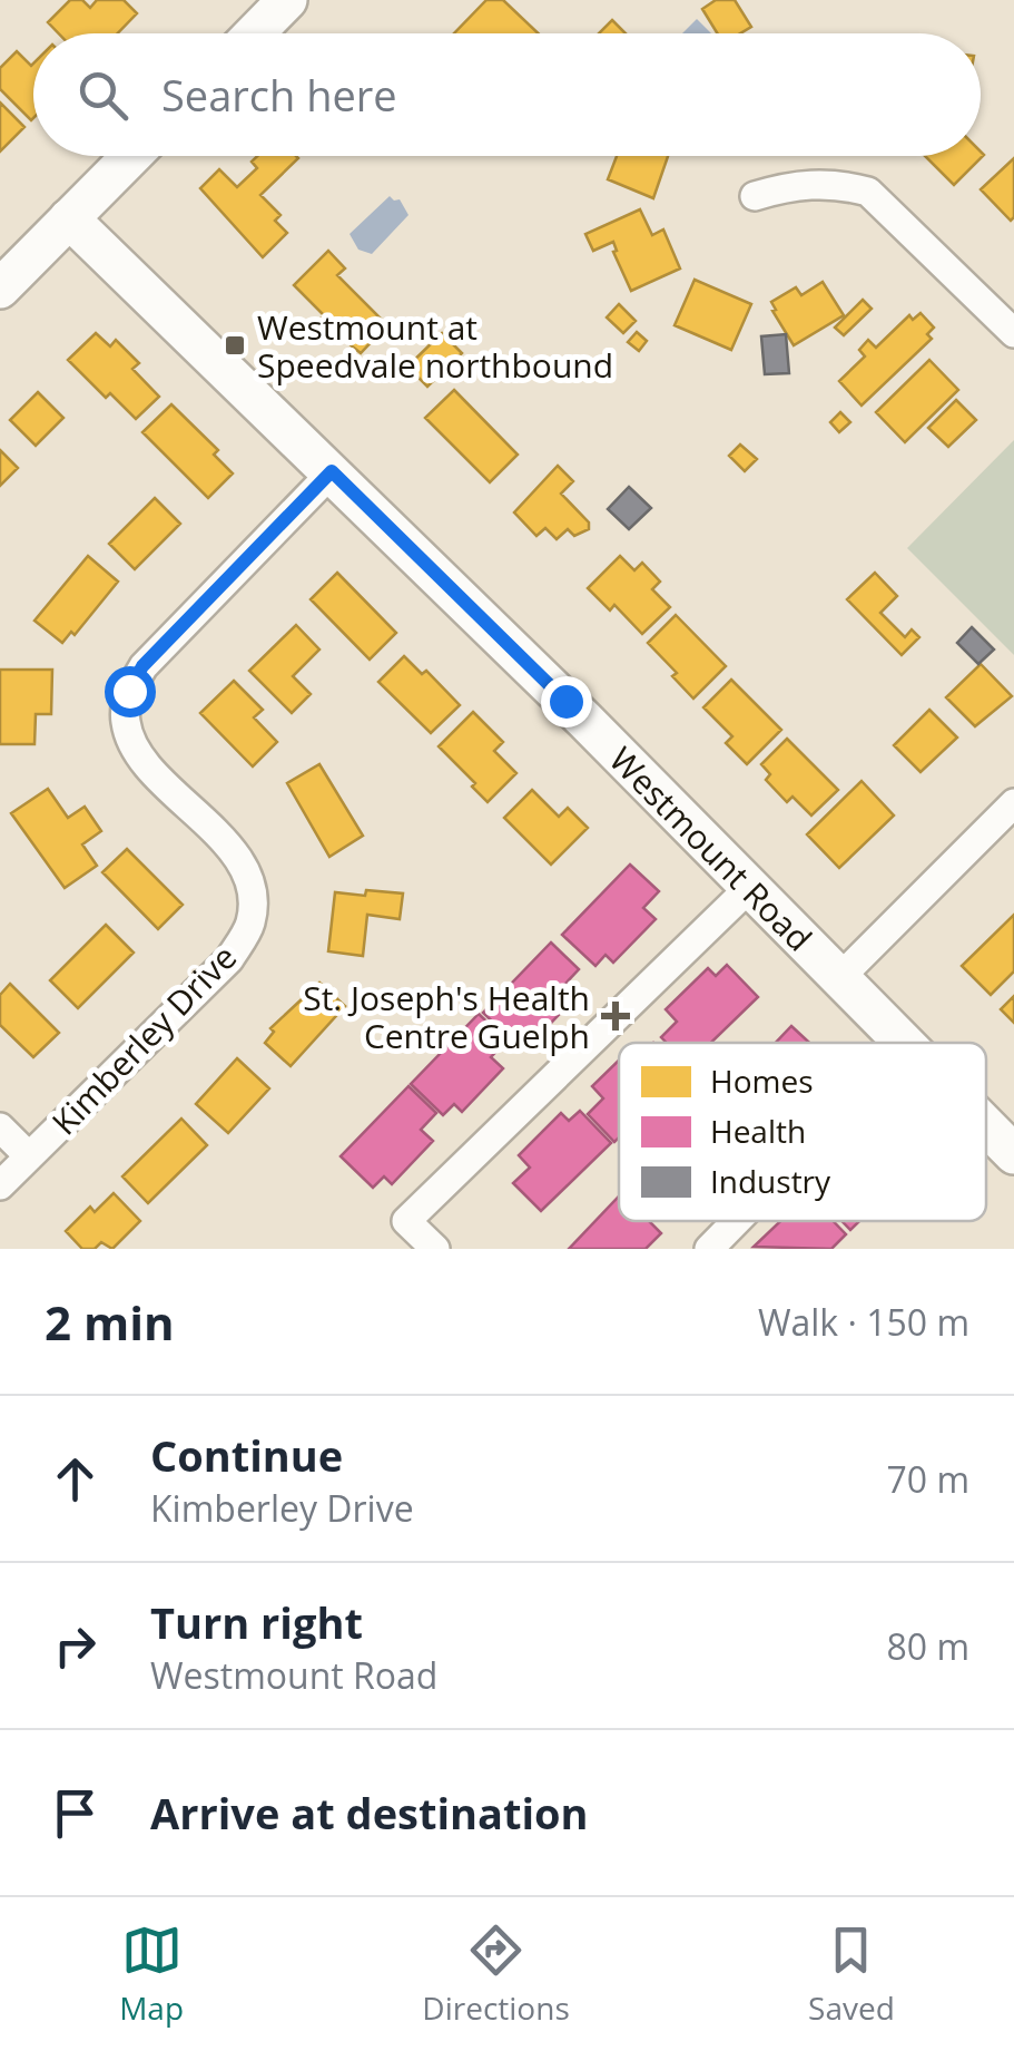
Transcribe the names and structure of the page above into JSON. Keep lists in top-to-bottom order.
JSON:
{
  "streets": {
    "street": ["Westmount Road", "Kimberley Drive"]
  },
  "crossings": [
    ["Westmount Road", "Kimberley Drive"]
  ],
  "places": {
    "transit": ["Westmount at Speedvale northbound"],
    "health": ["St. Joseph's Health Centre Guelph"]
  },
  "legend": ["Homes", "Health", "Industry"],
  "page": {
    "search": "Search here",
    "heading": ["2 min", "Walk · 150 m"],
    "list": [
      ["Continue", "Kimberley Drive", "70 m"],
      ["Turn right", "Westmount Road", "80 m"],
      "Arrive at destination"
    ],
    "nav": ["Map", "Directions", "Saved"]
  }
}
